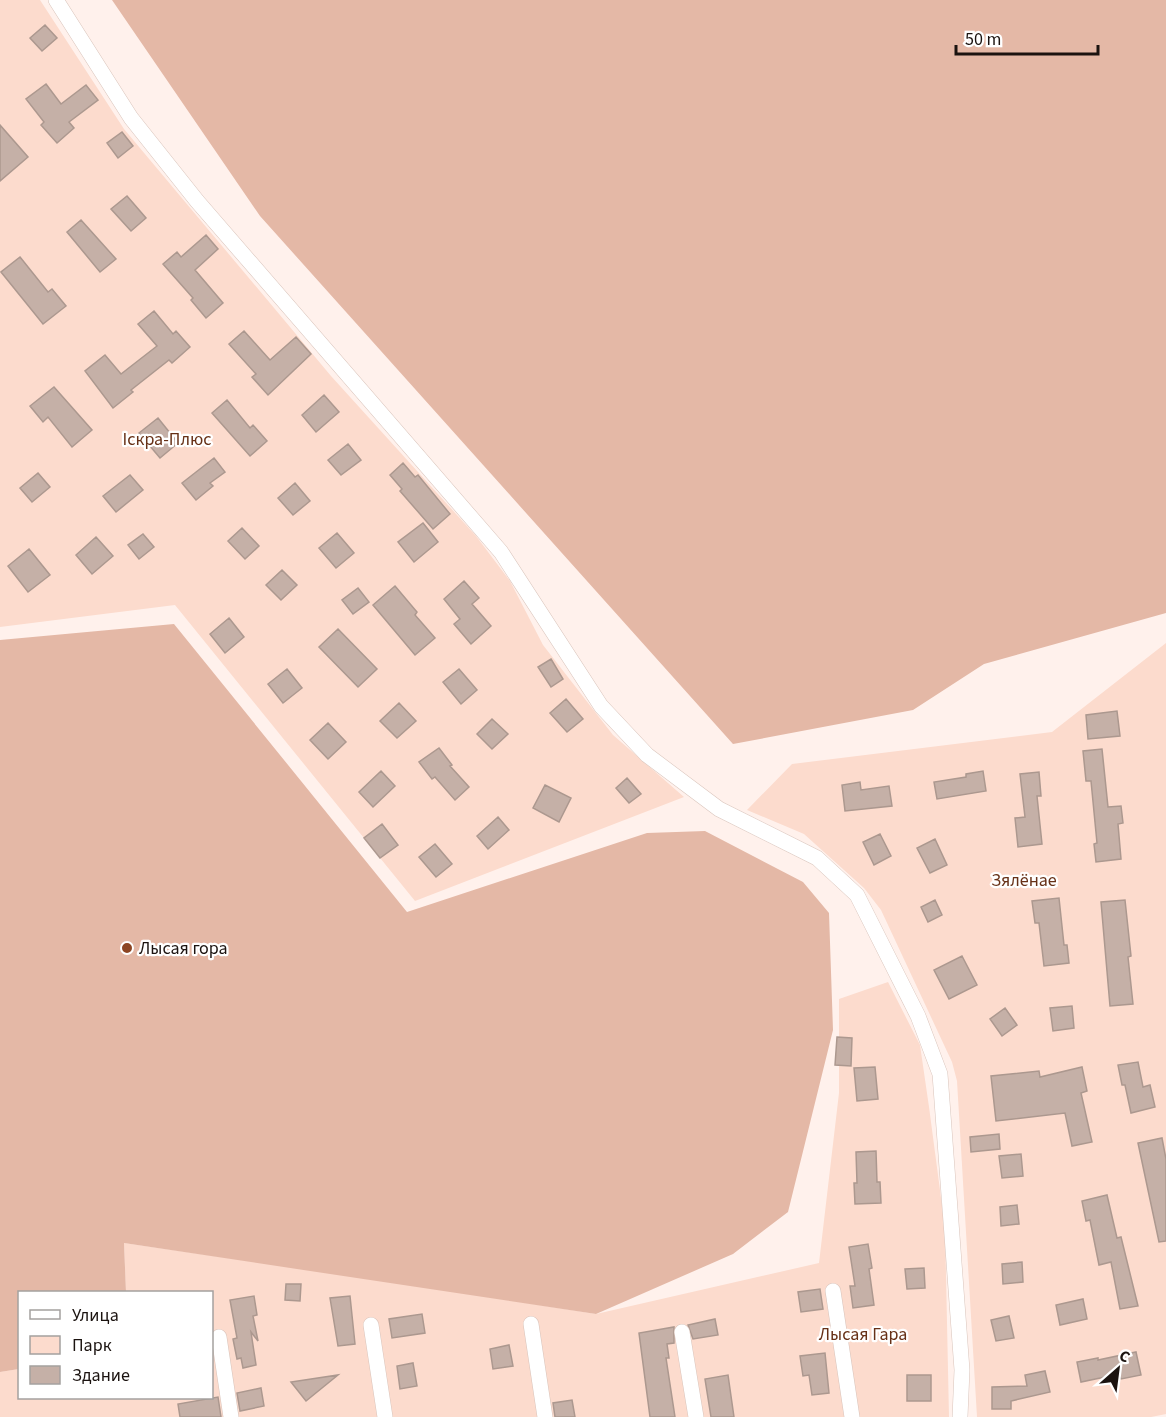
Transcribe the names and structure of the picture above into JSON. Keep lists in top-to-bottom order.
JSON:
{
  "parks": ["Іскра-Плюс", "Зялёнае", "Лысая Гара"],
  "places": ["Лысая гора"],
  "legend": ["Улица", "Парк", "Здание"],
  "scale_bar": "50 m",
  "north": "top right"
}
